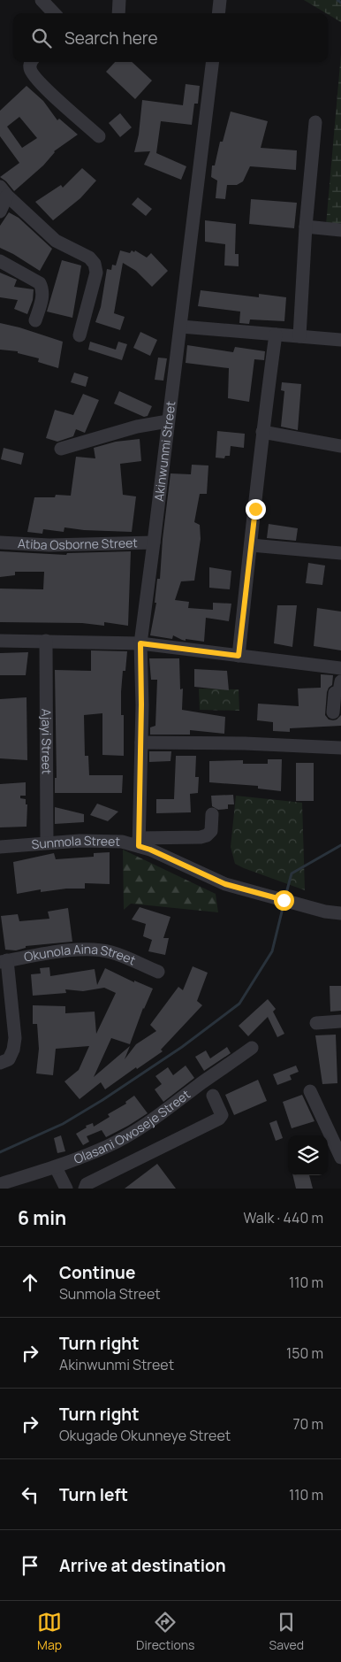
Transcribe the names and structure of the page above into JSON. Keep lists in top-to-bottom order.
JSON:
{
  "streets": {
    "street": [
      "Akinwunmi Street",
      "Atiba Osborne Street",
      "Ajayi Street",
      "Sunmola Street",
      "Okunola Aina Street",
      "Olasani Owoseje Street"
    ]
  },
  "crossings": [
    ["Akinwunmi Street", "Atiba Osborne Street"],
    ["Akinwunmi Street", "Sunmola Street"],
    ["Ajayi Street", "Sunmola Street"]
  ],
  "page": {
    "search": "Search here",
    "heading": ["6 min", "Walk · 440 m"],
    "list": [
      ["Continue", "Sunmola Street", "110 m"],
      ["Turn right", "Akinwunmi Street", "150 m"],
      ["Turn right", "Okugade Okunneye Street", "70 m"],
      ["Turn left", "110 m"],
      "Arrive at destination"
    ],
    "nav": ["Map", "Directions", "Saved"]
  }
}
